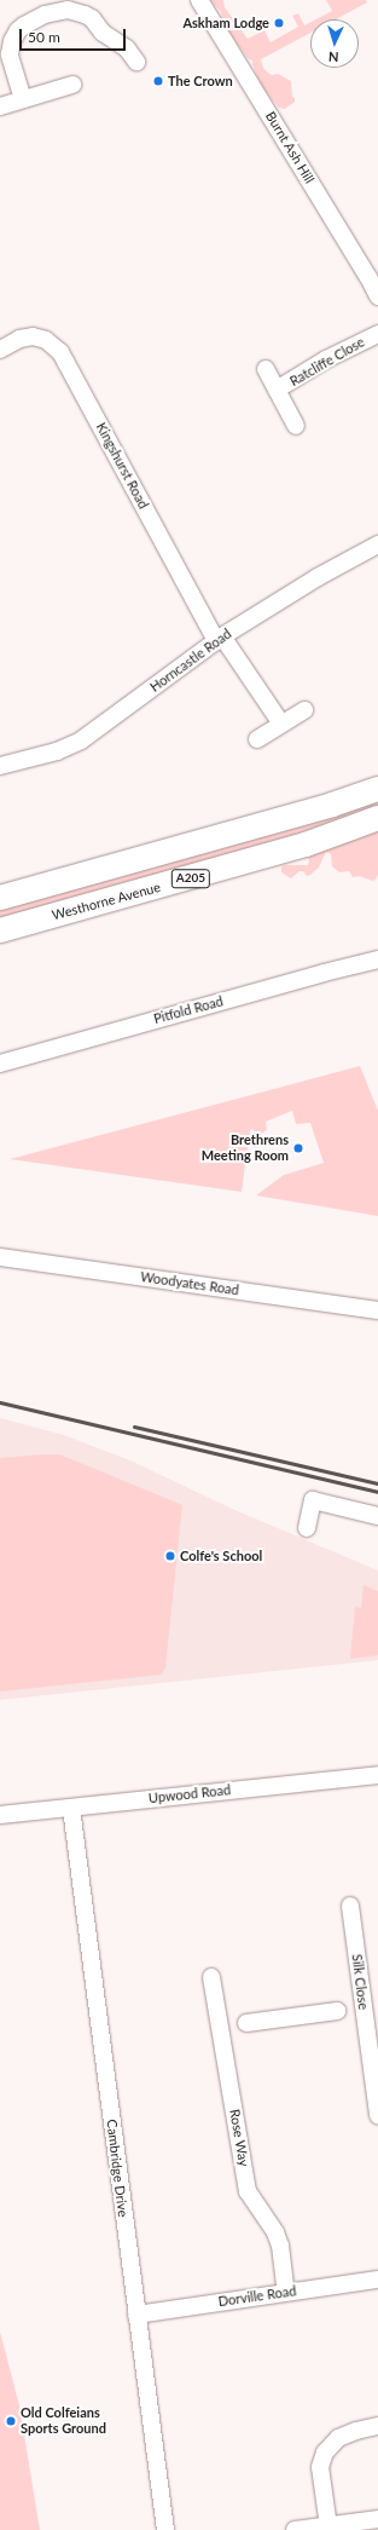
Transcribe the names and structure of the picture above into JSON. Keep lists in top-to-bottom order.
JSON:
{
  "streets": {
    "highway": ["A205", "Westhorne Avenue"],
    "street": [
      "Burnt Ash Hill",
      "Ratcliffe Close",
      "Kingshurst Road",
      "Horncastle Road",
      "Pitfold Road",
      "Woodyates Road",
      "Upwood Road",
      "Silk Close",
      "Rose Way",
      "Cambridge Drive",
      "Dorville Road"
    ]
  },
  "crossings": [
    ["Kingshurst Road", "Horncastle Road"],
    ["Upwood Road", "Cambridge Drive"],
    ["Rose Way", "Dorville Road"],
    ["Cambridge Drive", "Dorville Road"]
  ],
  "places": [
    "Askham Lodge",
    "The Crown",
    "Brethrens Meeting Room",
    "Colfe's School",
    "Old Colfeians Sports Ground"
  ],
  "scale_bar": "50 m",
  "north": "bottom"
}
